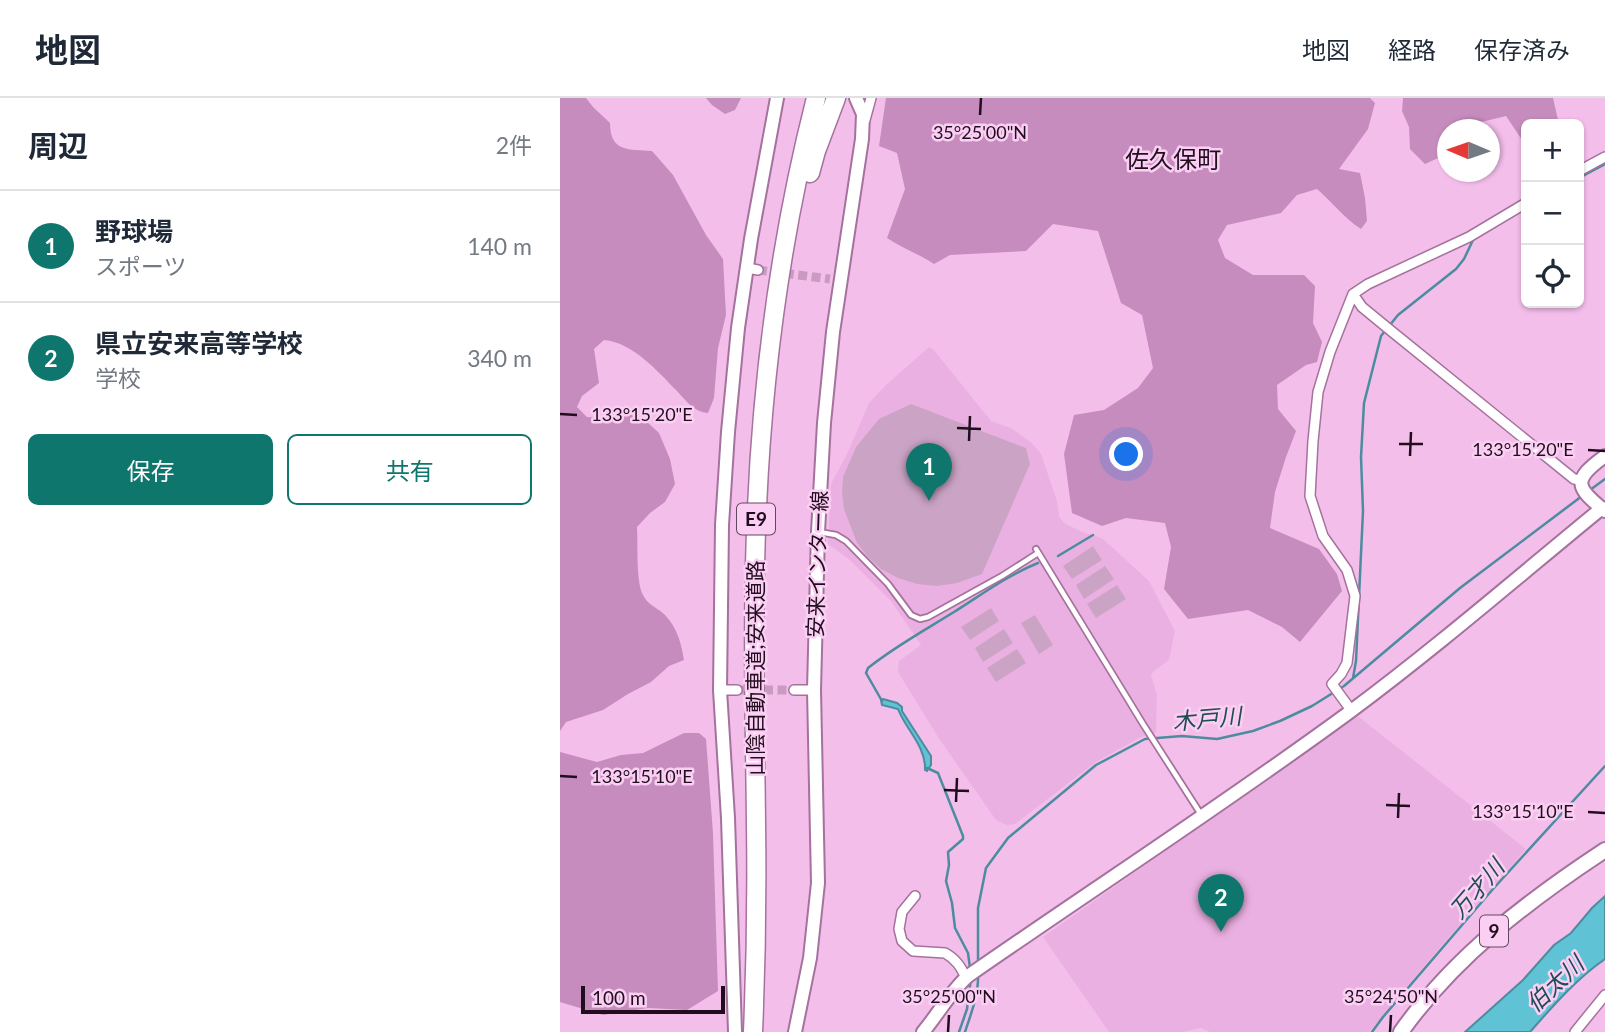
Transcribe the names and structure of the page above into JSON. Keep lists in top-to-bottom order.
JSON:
{
  "streets": {
    "highway": ["E9", "山陰自動車道;安来道路"],
    "main road": ["安来インター線", "9"]
  },
  "districts": ["佐久保町"],
  "water": ["木戸川", "万才川", "伯太川"],
  "scale_bar": "100 m",
  "north": "left",
  "page": {
    "header": "地図",
    "nav": ["地図", "経路", "保存済み"],
    "heading": ["周辺", "2件"],
    "map_buttons": ["+", "−"],
    "list": [
      {
        "mark": "1",
        "name": "野球場",
        "note": "スポーツ",
        "value": "140 m"
      },
      {
        "mark": "2",
        "name": "県立安来高等学校",
        "note": "学校",
        "value": "340 m"
      }
    ],
    "buttons": ["保存", "共有"],
    "pins": ["1", "2"],
    "scale": "100 m"
  },
  "coordinates": [
    "35°25'00\"N",
    "133°15'20\"E",
    "133°15'10\"E",
    "35°24'50\"N"
  ]
}
